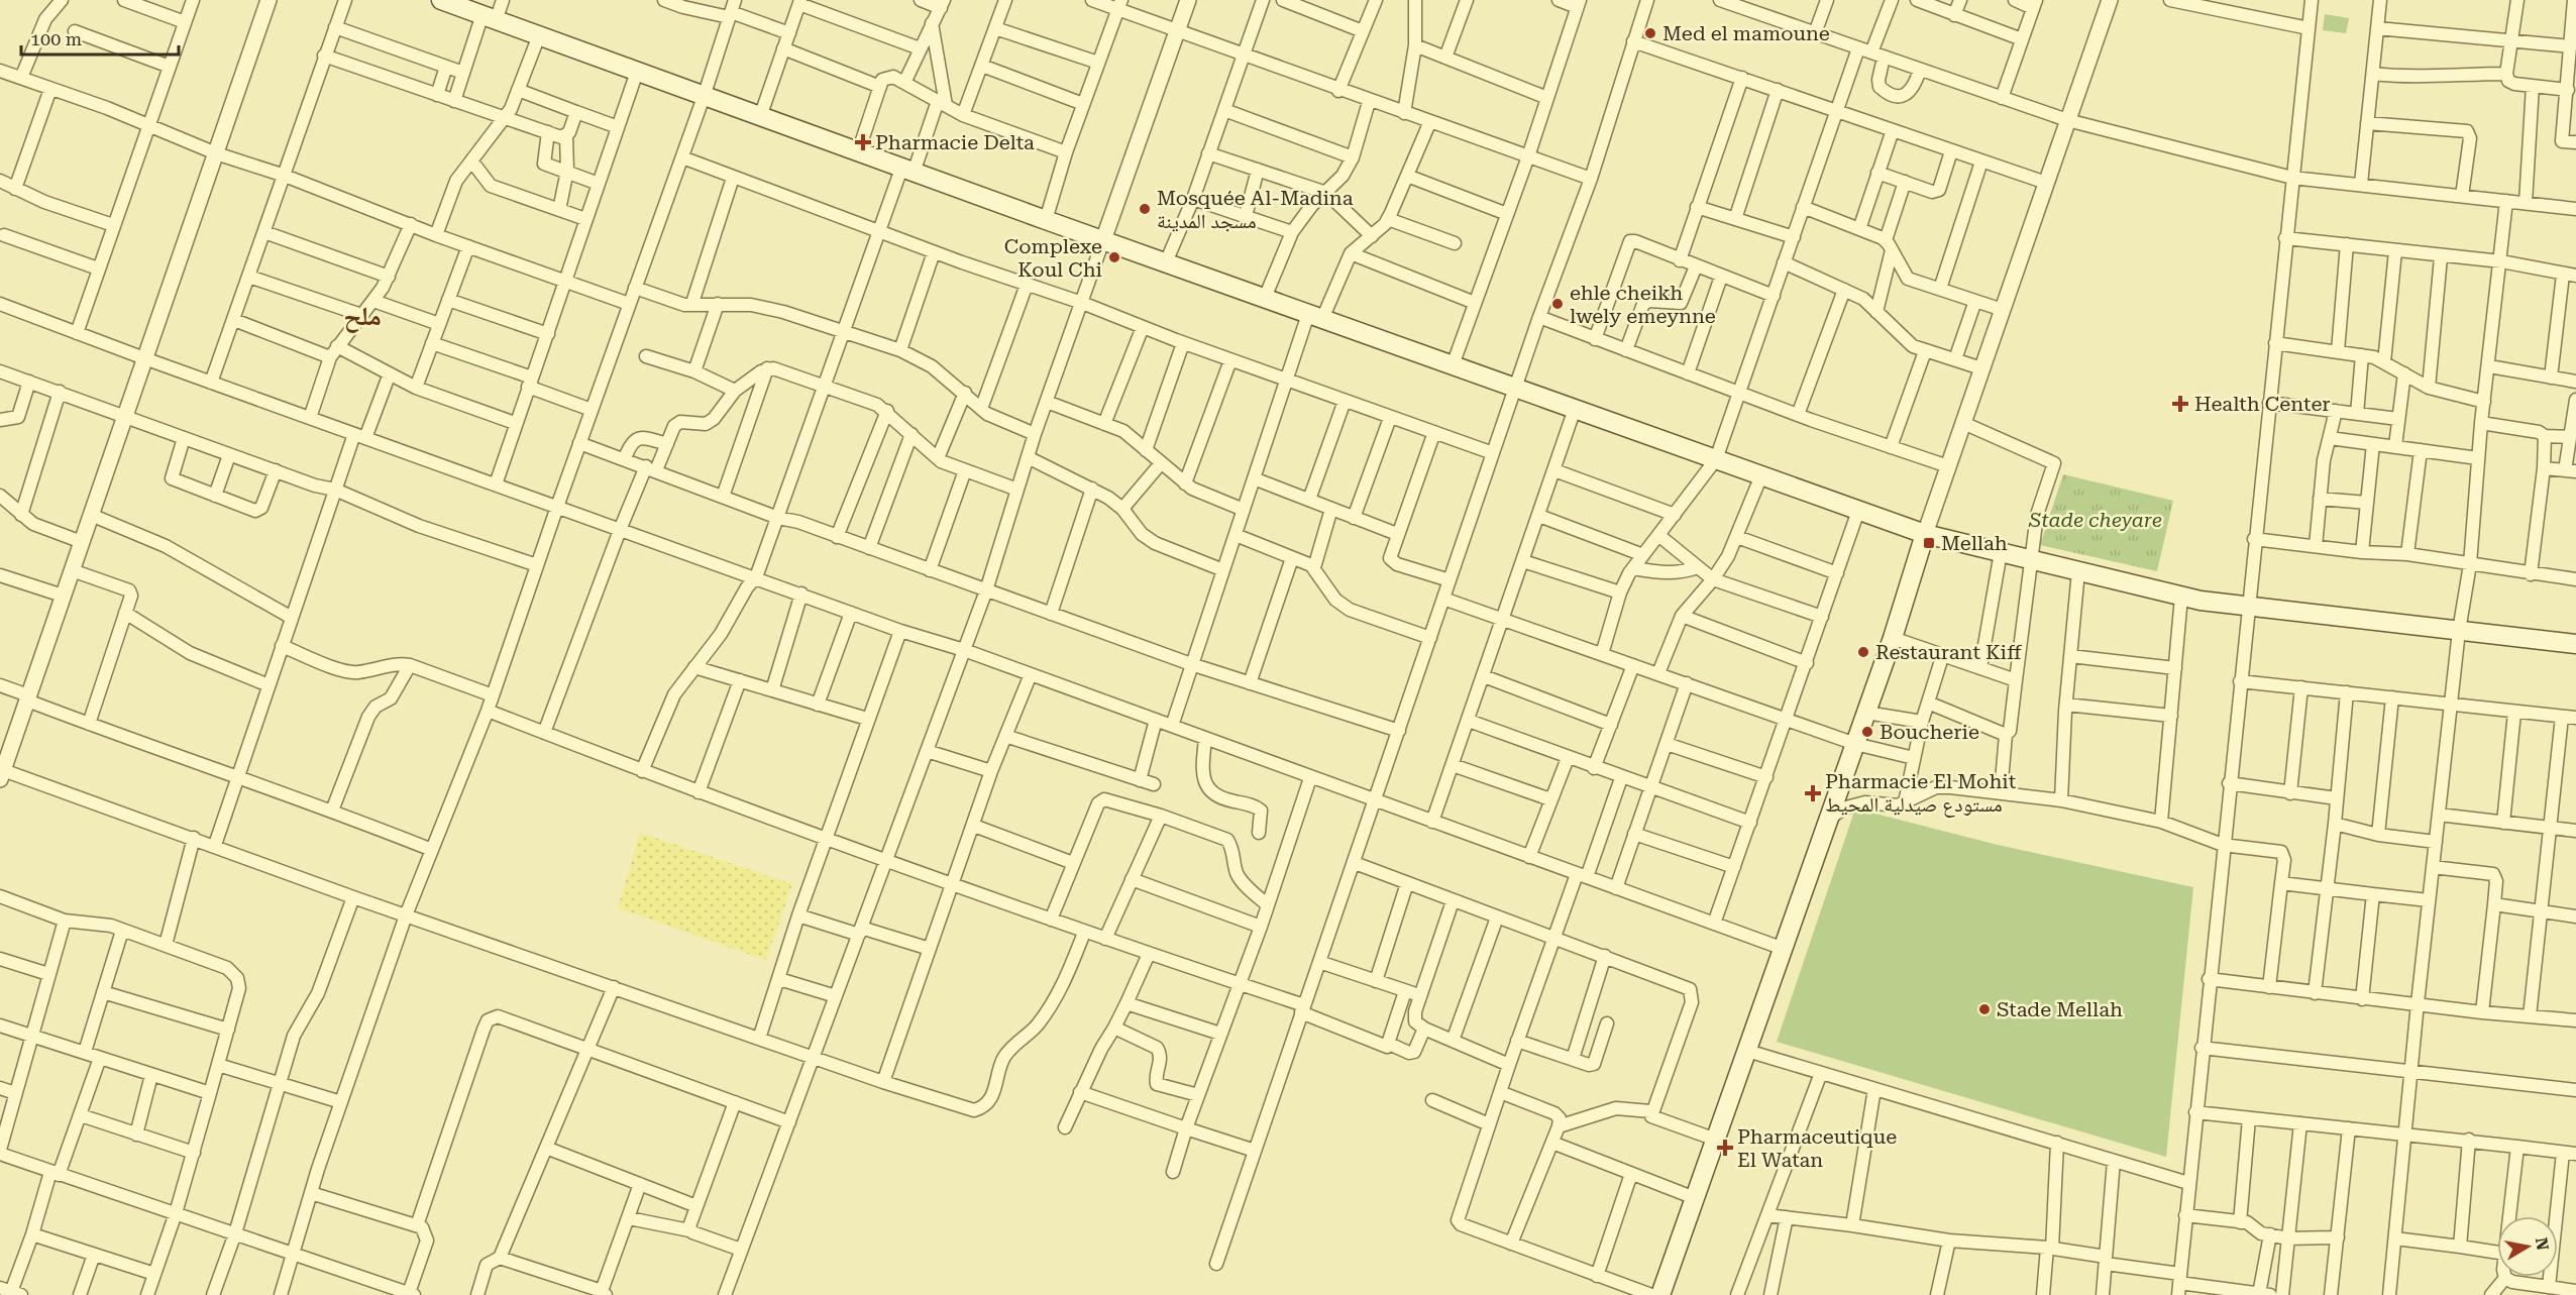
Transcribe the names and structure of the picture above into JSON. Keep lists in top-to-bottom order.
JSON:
{
  "districts": ["ملح"],
  "parks": ["Stade cheyare"],
  "places": {
    "other": [
      "Med el mamoune",
      "Mosquée Al-Madina مسجد المدينة",
      "Complexe Koul Chi",
      "ehle cheikh lwely emeynne",
      "Restaurant Kiff",
      "Boucherie",
      "Stade Mellah"
    ],
    "health": [
      "Pharmacie Delta",
      "Health Center",
      "Pharmacie El Mohit مستودع صيدلية المحيط",
      "Pharmaceutique El Watan"
    ],
    "transit": ["Mellah"]
  },
  "scale_bar": "100 m",
  "north": "right"
}
